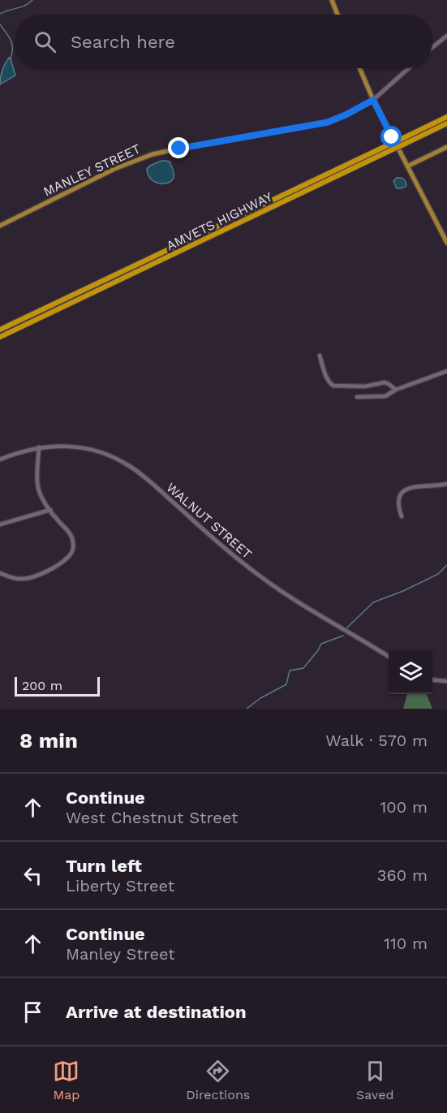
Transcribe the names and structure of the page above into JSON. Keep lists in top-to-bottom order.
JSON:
{
  "streets": {
    "highway": ["AMVETS HIGHWAY"],
    "main road": ["MANLEY STREET"],
    "street": ["WALNUT STREET"]
  },
  "scale_bar": "200 m",
  "page": {
    "search": "Search here",
    "scale": "200 m",
    "heading": ["8 min", "Walk · 570 m"],
    "list": [
      ["Continue", "West Chestnut Street", "100 m"],
      ["Turn left", "Liberty Street", "360 m"],
      ["Continue", "Manley Street", "110 m"],
      "Arrive at destination"
    ],
    "nav": ["Map", "Directions", "Saved"]
  }
}
